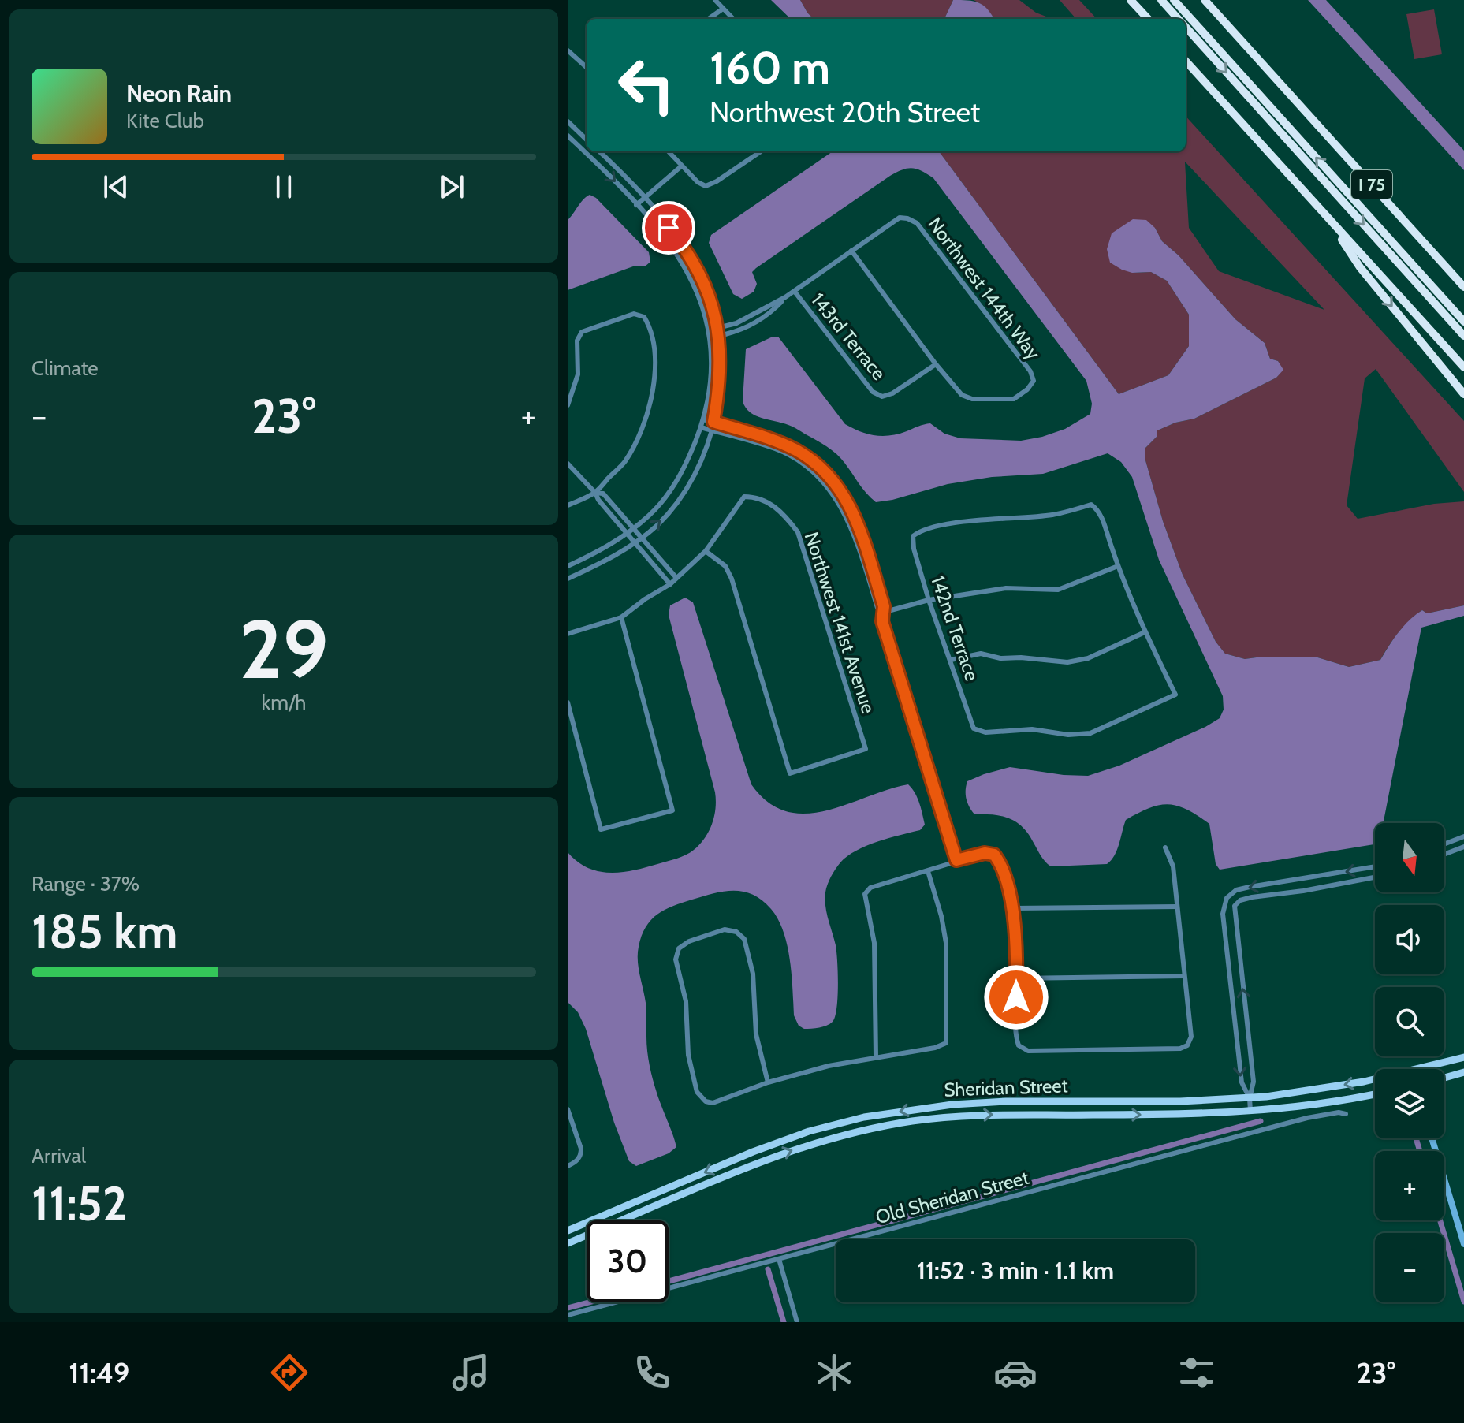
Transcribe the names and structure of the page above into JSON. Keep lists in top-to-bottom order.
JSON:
{
  "streets": {
    "highway": ["I 75"],
    "main road": ["Sheridan Street"],
    "street": [
      "Northwest 144th Way",
      "143rd Terrace",
      "Northwest 141st Avenue",
      "142nd Terrace",
      "Old Sheridan Street"
    ]
  },
  "crossings": [
    ["Northwest 144th Way", "143rd Terrace"]
  ],
  "north": "bottom",
  "page": {
    "turn": ["160 m", "Northwest 20th Street"],
    "song": ["Neon Rain", "Kite Club"],
    "tile": [
      "Climate",
      ["29", "km/h"],
      ["Range · 37%", "185 km"],
      ["Arrival", "11:52"]
    ],
    "heat": ["−", "23°", "+"],
    "map_buttons": ["+", "−"],
    "limit": "30",
    "trip": "11:52 · 3 min · 1.1 km",
    "tabs": ["11:49", "23°"]
  }
}
